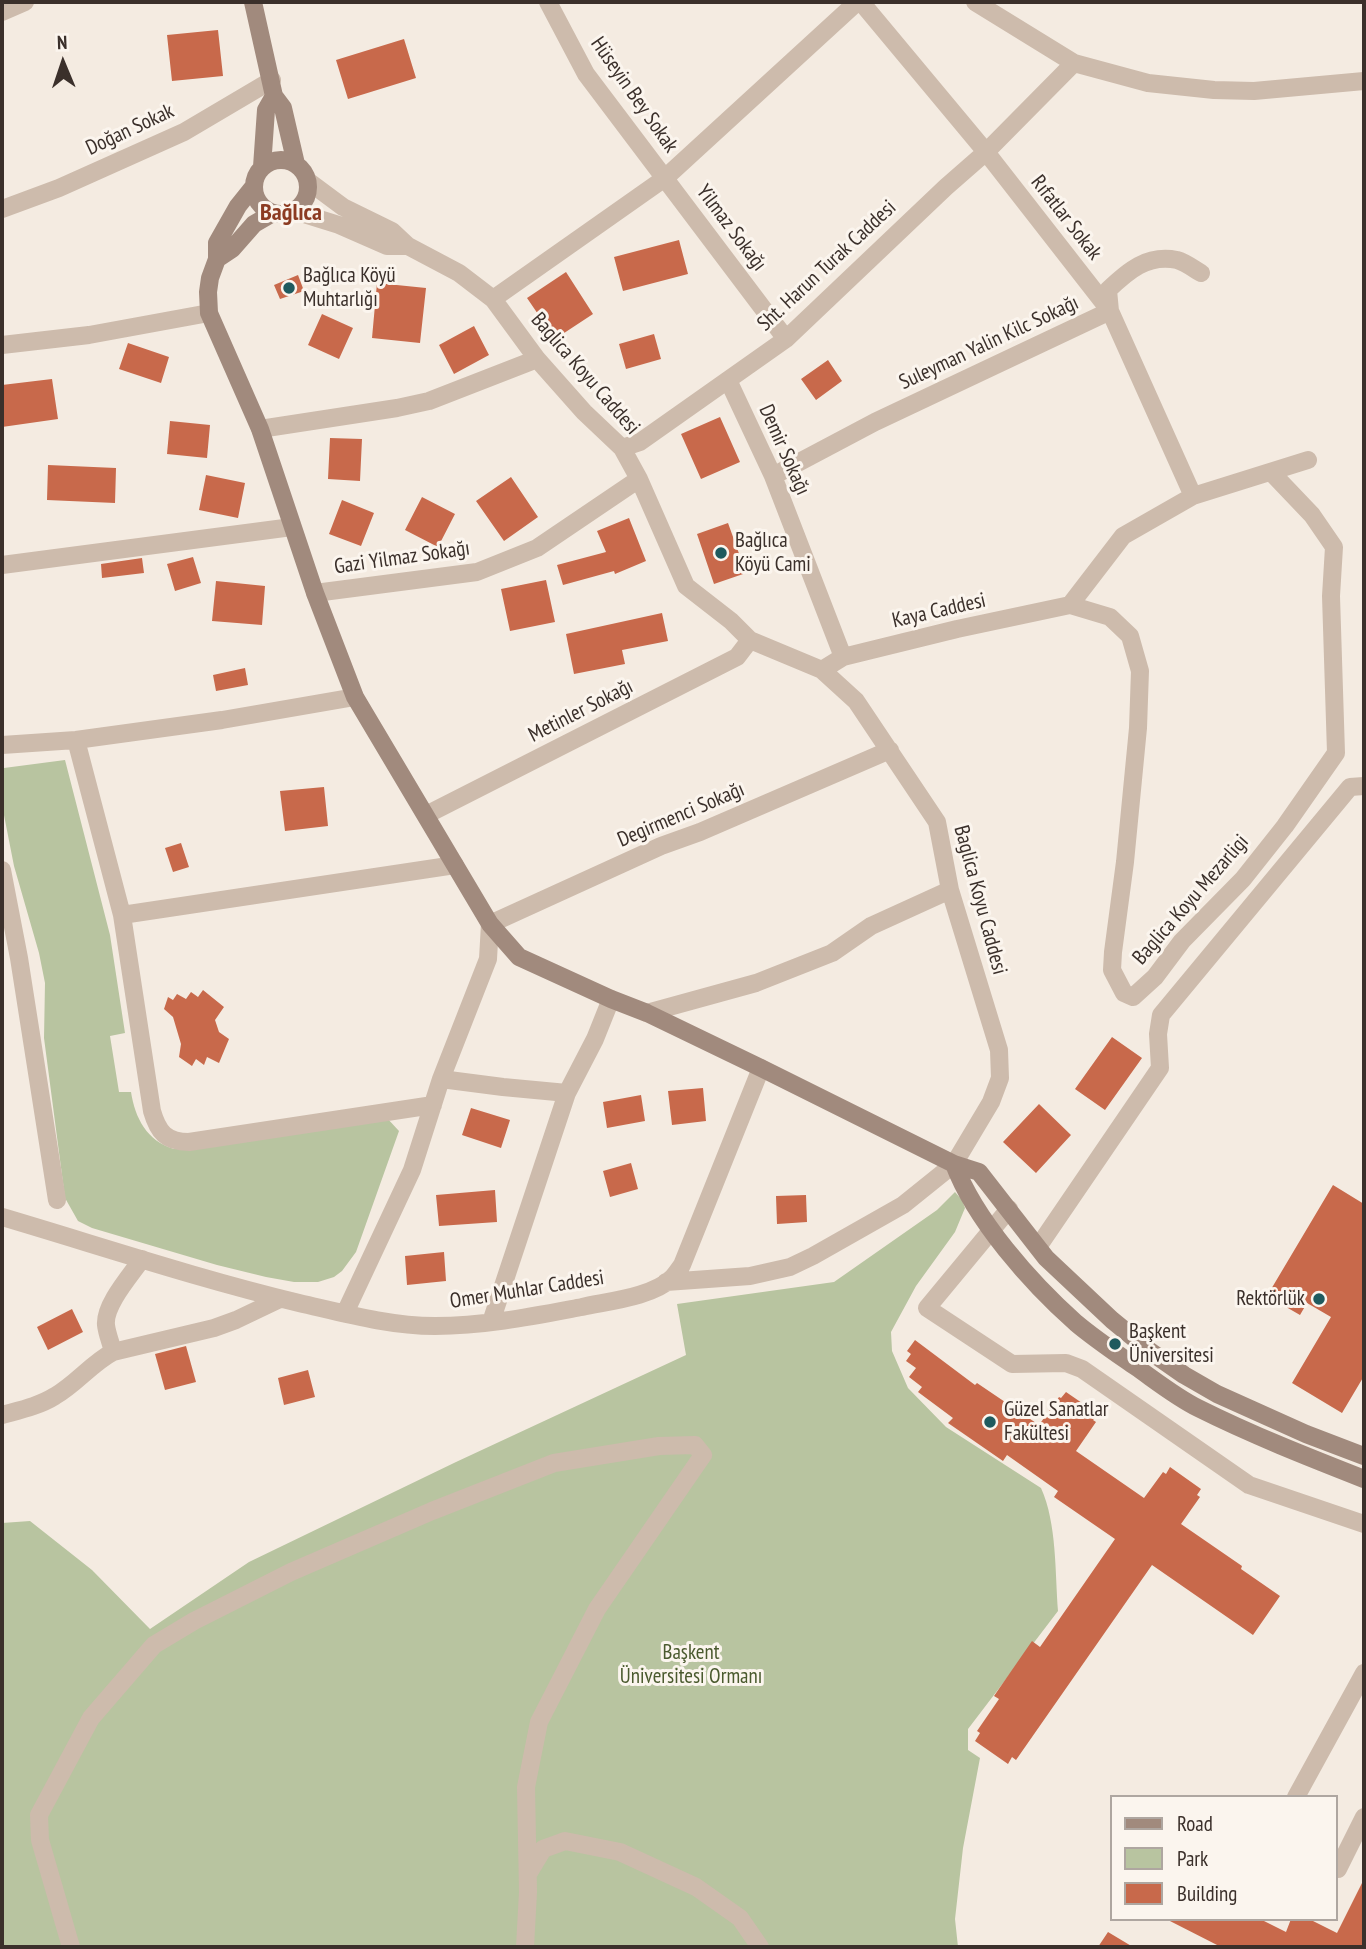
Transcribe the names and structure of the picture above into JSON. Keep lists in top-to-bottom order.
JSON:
{
  "streets": {
    "street": [
      "Hüseyin Bey Sokak",
      "Doğan Sokak",
      "Rıfatlar Sokak",
      "Yilmaz Sokağı",
      "Sht. Harun Turak Caddesi",
      "Suleyman Yalin Kilc Sokağı",
      "Baglica Koyu Caddesi",
      "Demir Sokağı",
      "Gazi Yilmaz Sokağı",
      "Kaya Caddesi",
      "Metinler Sokağı",
      "Degirmenci Sokağı",
      "Baglica Koyu Mezarligi",
      "Omer Muhlar Caddesi"
    ]
  },
  "crossings": [
    ["Hüseyin Bey Sokak", "Yilmaz Sokağı"],
    ["Rıfatlar Sokak", "Sht. Harun Turak Caddesi"],
    ["Rıfatlar Sokak", "Suleyman Yalin Kilc Sokağı"],
    ["Yilmaz Sokağı", "Sht. Harun Turak Caddesi"],
    ["Sht. Harun Turak Caddesi", "Baglica Koyu Caddesi"],
    ["Sht. Harun Turak Caddesi", "Demir Sokağı"],
    ["Suleyman Yalin Kilc Sokağı", "Demir Sokağı"],
    ["Baglica Koyu Caddesi", "Gazi Yilmaz Sokağı"],
    ["Baglica Koyu Caddesi", "Kaya Caddesi"],
    ["Baglica Koyu Caddesi", "Metinler Sokağı"],
    ["Baglica Koyu Caddesi", "Degirmenci Sokağı"],
    ["Baglica Koyu Caddesi", "Omer Muhlar Caddesi"],
    ["Demir Sokağı", "Kaya Caddesi"],
    ["Kaya Caddesi", "Baglica Koyu Mezarligi"]
  ],
  "districts": ["Bağlıca"],
  "parks": ["Başkent Üniversitesi Ormanı"],
  "places": [
    "Bağlıca Köyü Muhtarlığı",
    "Bağlıca Köyü Cami",
    "Rektörlük",
    "Başkent Üniversitesi",
    "Güzel Sanatlar Fakültesi"
  ],
  "legend": ["Road", "Park", "Building"],
  "north": "top"
}
